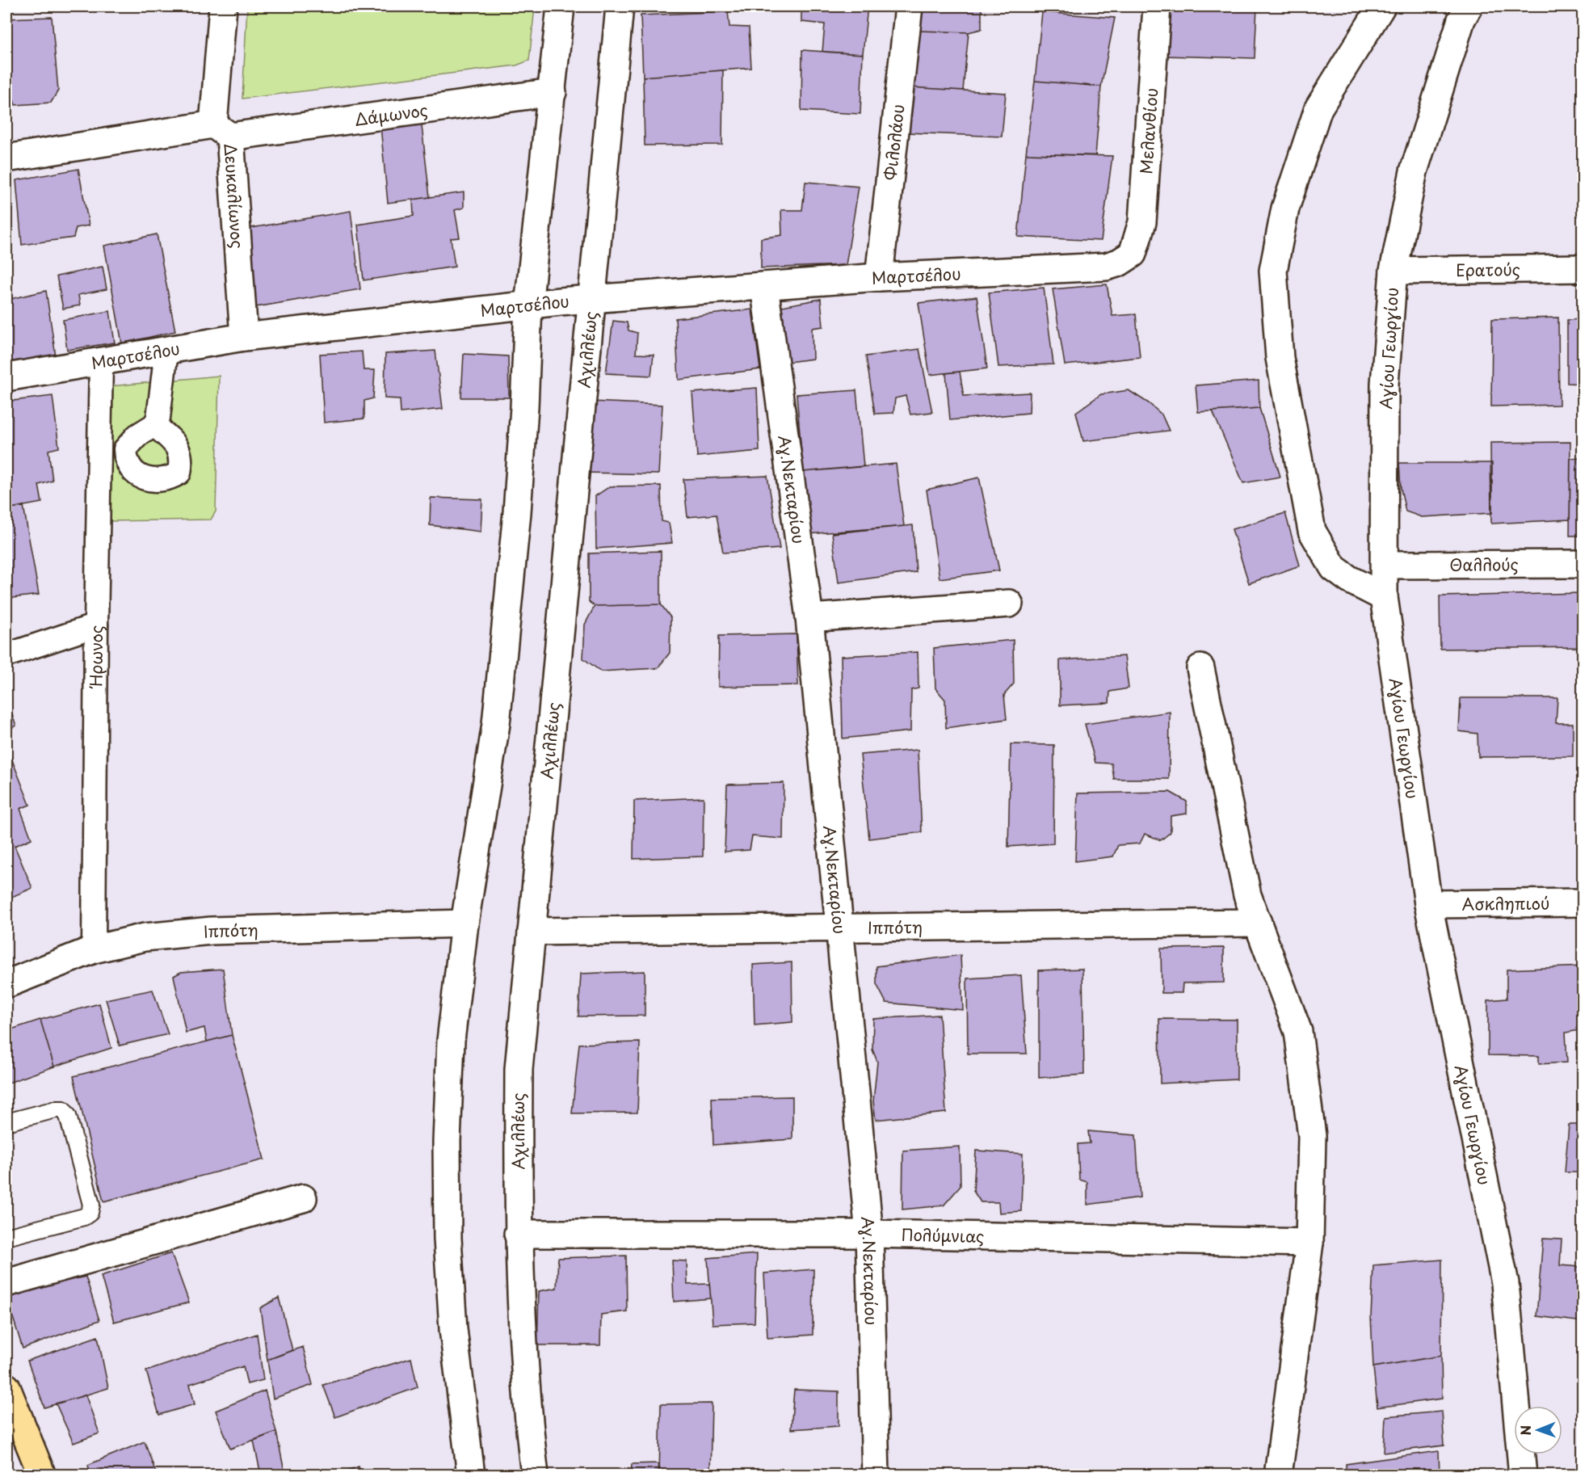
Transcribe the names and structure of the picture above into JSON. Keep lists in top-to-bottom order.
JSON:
{
  "streets": {
    "street": [
      "Δάμωνος",
      "Μελανθίου",
      "Φιλολάου",
      "Δευκαλίωνος",
      "Ερατούς",
      "Μαρτσέλου",
      "Αγίου Γεωργίου",
      "Αχιλλέως",
      "Αγ.Νεκταρίου",
      "Θαλλούς",
      "Ήρωνος",
      "Ασκληπιού",
      "Ιππότη",
      "Πολύμνιας"
    ]
  },
  "crossings": [
    ["Δάμωνος", "Δευκαλίωνος"],
    ["Μελανθίου", "Μαρτσέλου"],
    ["Φιλολάου", "Μαρτσέλου"],
    ["Δευκαλίωνος", "Μαρτσέλου"],
    ["Ερατούς", "Αγίου Γεωργίου"],
    ["Μαρτσέλου", "Αχιλλέως"],
    ["Μαρτσέλου", "Αγ.Νεκταρίου"],
    ["Μαρτσέλου", "Ήρωνος"],
    ["Αγίου Γεωργίου", "Θαλλούς"],
    ["Αγίου Γεωργίου", "Ασκληπιού"],
    ["Αχιλλέως", "Ιππότη"],
    ["Αχιλλέως", "Πολύμνιας"],
    ["Αγ.Νεκταρίου", "Ιππότη"],
    ["Αγ.Νεκταρίου", "Πολύμνιας"],
    ["Ήρωνος", "Ιππότη"]
  ],
  "north": "left"
}
